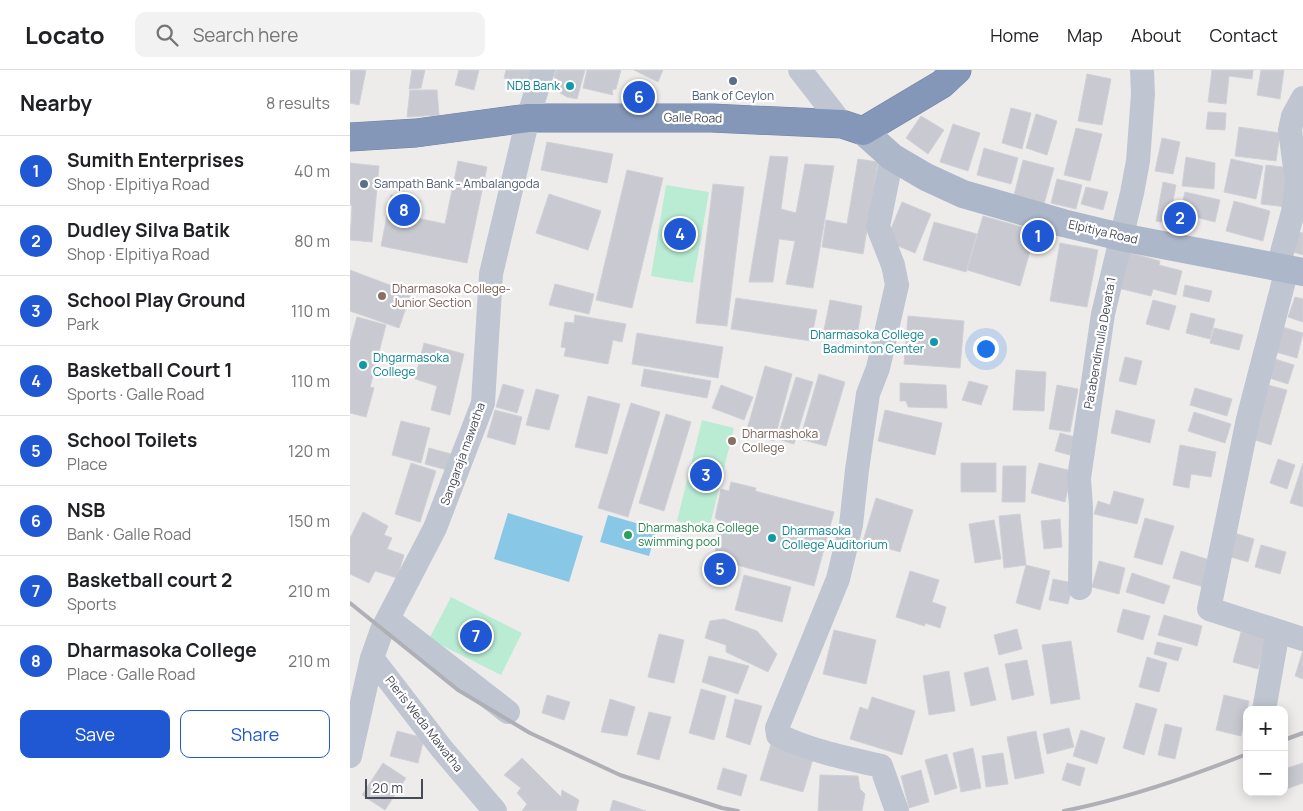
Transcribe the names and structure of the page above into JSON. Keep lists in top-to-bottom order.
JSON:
{
  "streets": {
    "highway": ["Galle Road"],
    "main road": ["Elpitiya Road"],
    "street": ["Patabendimulla Devata 1", "Sangaraja mawatha", "Pieris Weda Mawatha"]
  },
  "crossings": [
    ["Galle Road", "Elpitiya Road"],
    ["Galle Road", "Sangaraja mawatha"],
    ["Elpitiya Road", "Patabendimulla Devata 1"]
  ],
  "places": [
    "Bank of Ceylon",
    "NDB Bank",
    "Sampath Bank - Ambalangoda",
    "Dharmasoka College- Junior Section",
    "Dharmasoka College Badminton Center",
    "Dhgarmasoka College",
    "Dharmashoka College",
    "Dharmashoka College swimming pool",
    "Dharmasoka College Auditorium"
  ],
  "scale_bar": "20 m",
  "page": {
    "header": "Locato",
    "search": "Search here",
    "nav": [
      "Home",
      "Map",
      "About",
      "Contact"
    ],
    "heading": ["Nearby", "8 results"],
    "pins": [
      "6",
      "8",
      "2",
      "4",
      "1",
      "3",
      "5",
      "7"
    ],
    "list": [
      {
        "mark": "1",
        "name": "Sumith Enterprises",
        "note": "Shop · Elpitiya Road",
        "value": "40 m"
      },
      {
        "mark": "2",
        "name": "Dudley Silva Batik",
        "note": "Shop · Elpitiya Road",
        "value": "80 m"
      },
      {
        "mark": "3",
        "name": "School Play Ground",
        "note": "Park",
        "value": "110 m"
      },
      {
        "mark": "4",
        "name": "Basketball Court 1",
        "note": "Sports · Galle Road",
        "value": "110 m"
      },
      {
        "mark": "5",
        "name": "School Toilets",
        "note": "Place",
        "value": "120 m"
      },
      {
        "mark": "6",
        "name": "NSB",
        "note": "Bank · Galle Road",
        "value": "150 m"
      },
      {
        "mark": "7",
        "name": "Basketball court 2",
        "note": "Sports",
        "value": "210 m"
      },
      {
        "mark": "8",
        "name": "Dharmasoka College",
        "note": "Place · Galle Road",
        "value": "210 m"
      }
    ],
    "buttons": ["Save", "Share"],
    "map_buttons": ["+", "−"],
    "scale": "20 m"
  }
}
